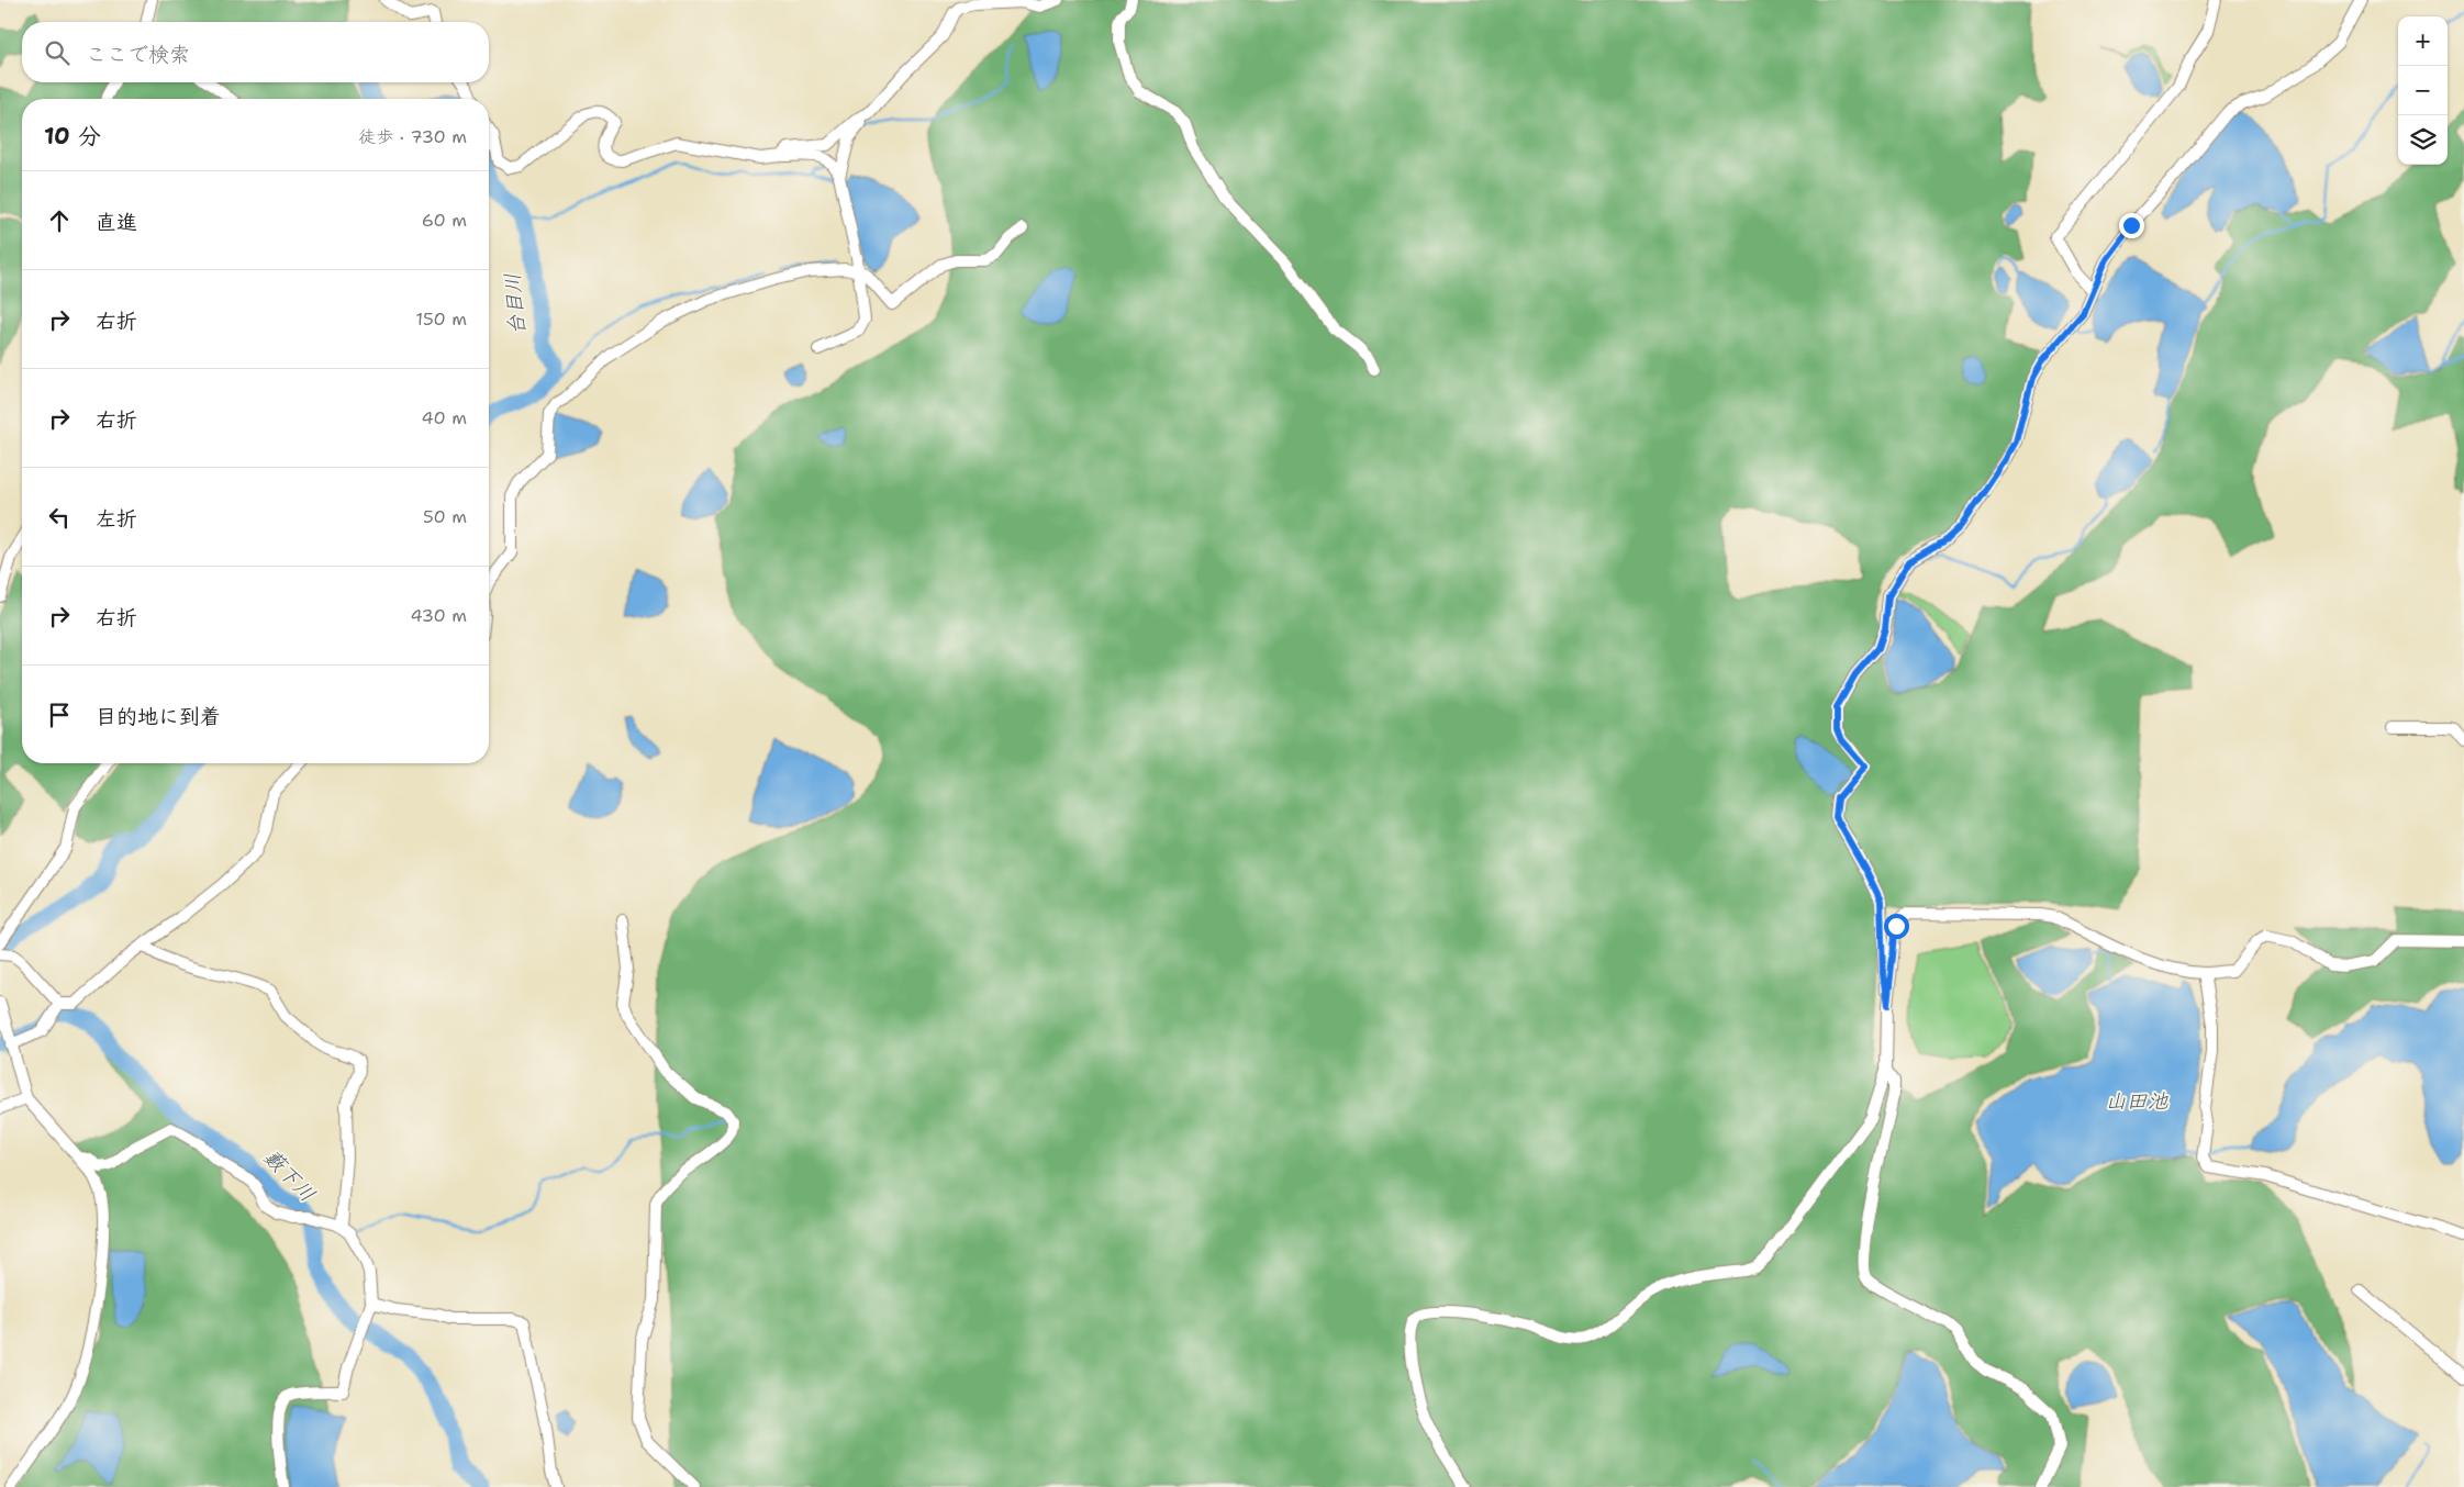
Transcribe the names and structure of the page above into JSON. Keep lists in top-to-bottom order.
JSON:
{
  "water": ["台目川", "山田池", "藪下川"],
  "page": {
    "map_buttons": ["+", "−"],
    "search": "ここで検索",
    "heading": ["10 分", "徒歩 · 730 m"],
    "list": [
      ["直進", "60 m"],
      ["右折", "150 m"],
      ["右折", "40 m"],
      ["左折", "50 m"],
      ["右折", "430 m"],
      "目的地に到着"
    ]
  }
}
